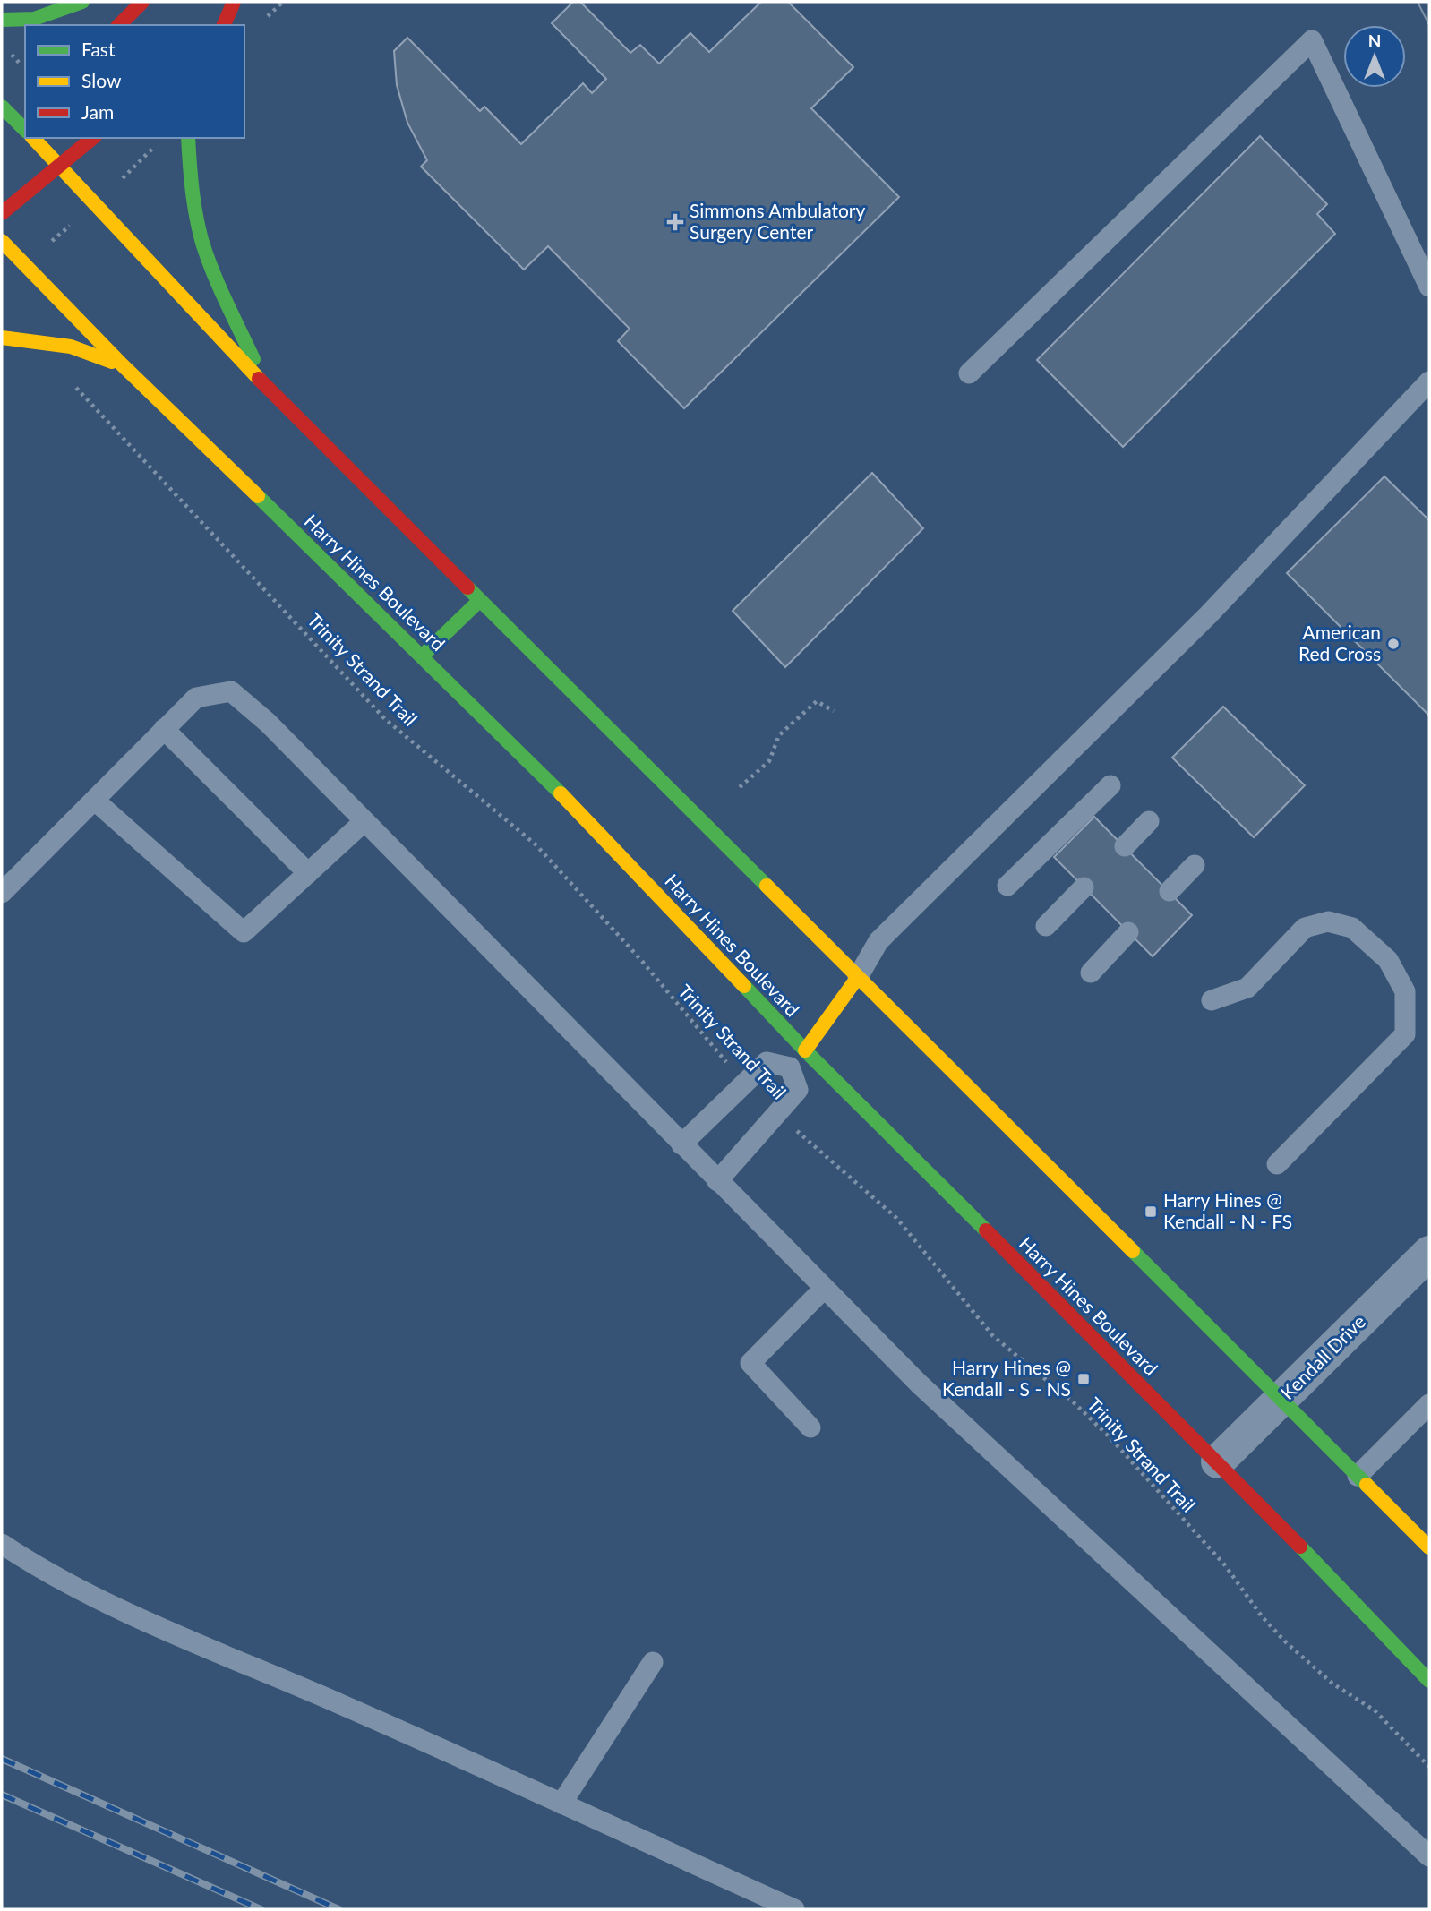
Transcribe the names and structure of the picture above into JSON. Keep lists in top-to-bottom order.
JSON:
{
  "streets": {
    "main road": ["Harry Hines Boulevard"],
    "street": ["Kendall Drive"],
    "path": ["Trinity Strand Trail"]
  },
  "crossings": [
    ["Harry Hines Boulevard", "Kendall Drive"]
  ],
  "places": {
    "health": ["Simmons Ambulatory Surgery Center"],
    "other": ["American Red Cross"],
    "transit": ["Harry Hines @ Kendall - N - FS", "Harry Hines @ Kendall - S - NS"]
  },
  "legend": ["Fast", "Slow", "Jam"],
  "north": "top"
}
